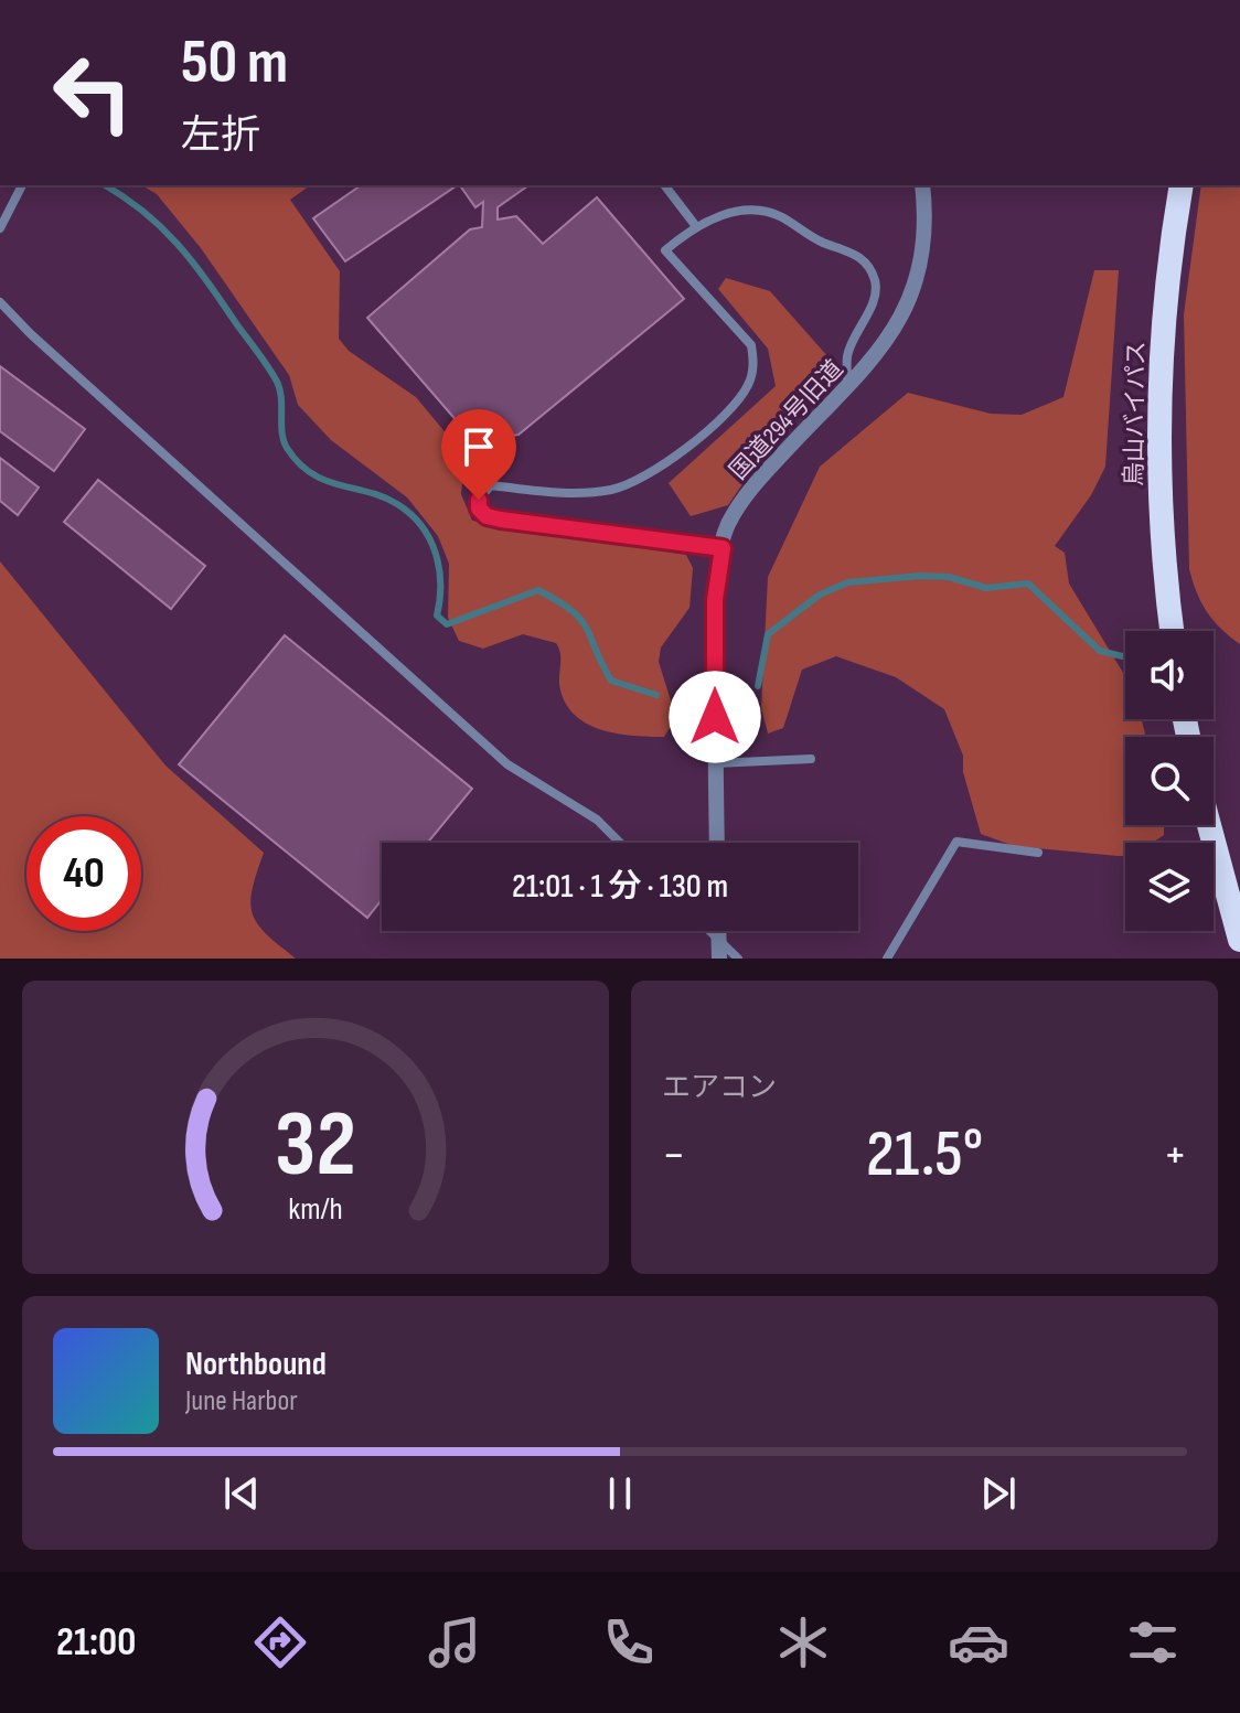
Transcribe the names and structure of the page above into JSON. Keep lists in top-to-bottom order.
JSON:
{
  "streets": {
    "highway": ["烏山バイパス"],
    "street": ["国道294号旧道"]
  },
  "page": {
    "turn": ["50 m", "左折"],
    "limit": "40",
    "trip": "21:01 · 1 分 · 130 m",
    "tile": "エアコン",
    "heat": ["−", "21.5°", "+"],
    "song": ["Northbound", "June Harbor"],
    "tabs": "21:00",
    "gauge": ["32", "km/h"]
  }
}
